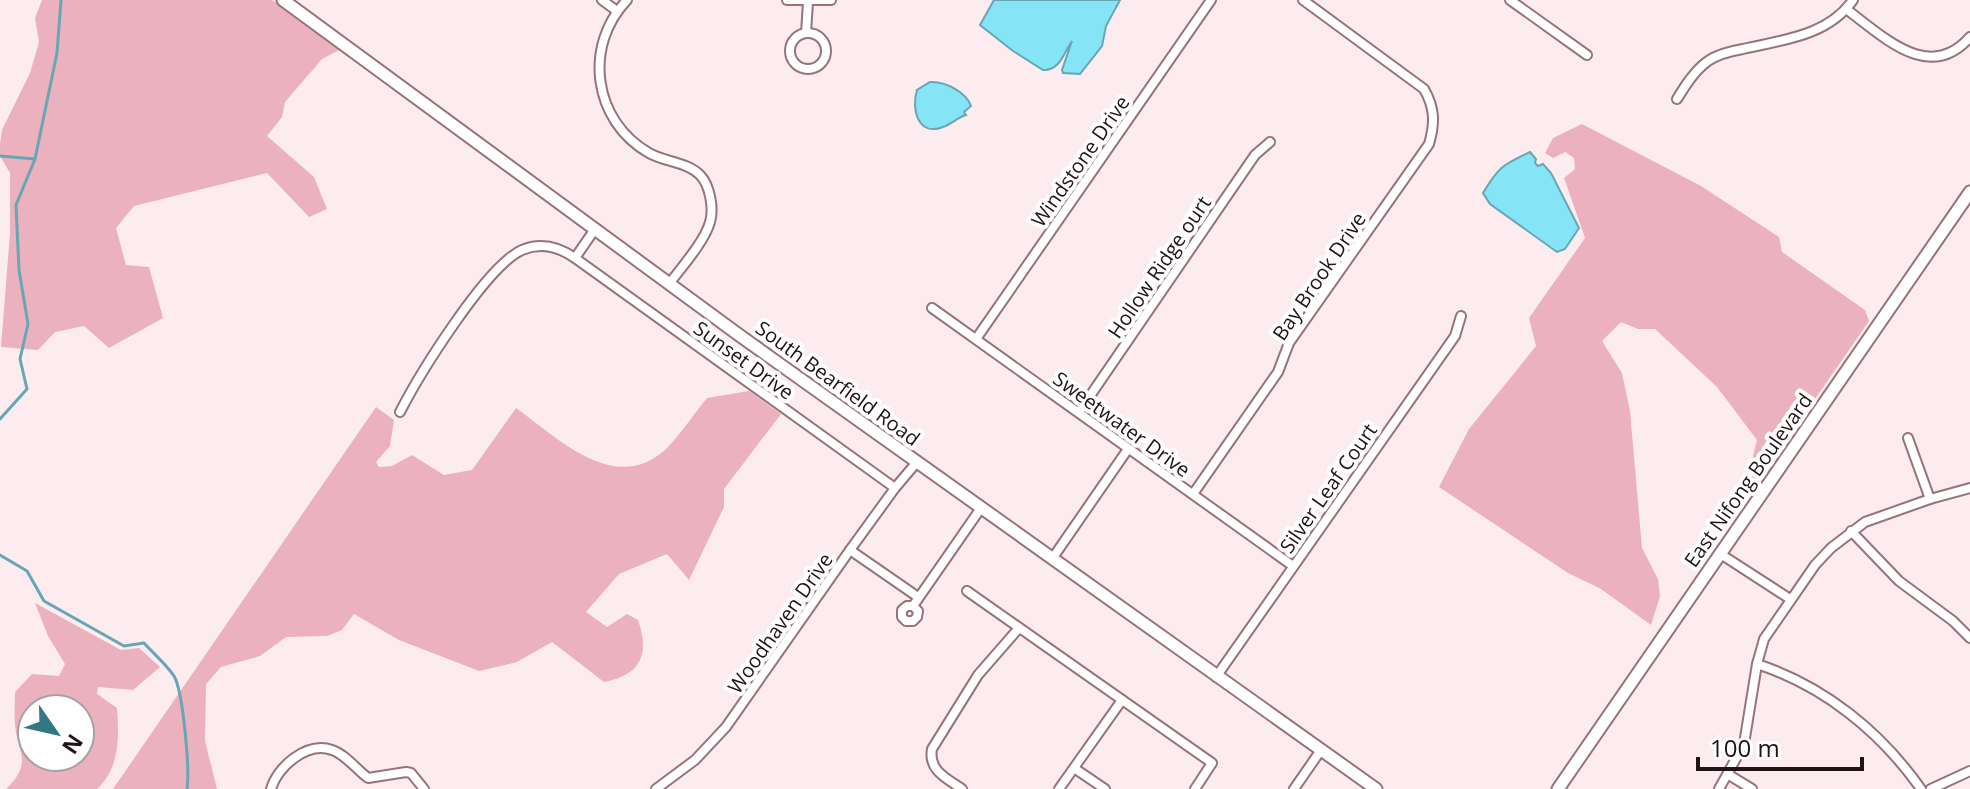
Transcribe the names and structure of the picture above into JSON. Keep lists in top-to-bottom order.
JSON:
{
  "streets": {
    "street": [
      "Windstone Drive",
      "Hollow Ridge ourt",
      "Bay Brook Drive",
      "Sunset Drive",
      "South Bearfield Road",
      "Sweetwater Drive",
      "East Nifong Boulevard",
      "Silver Leaf Court",
      "Woodhaven Drive"
    ]
  },
  "crossings": [
    ["Windstone Drive", "Sweetwater Drive"],
    ["Hollow Ridge ourt", "Sweetwater Drive"],
    ["Bay Brook Drive", "Sweetwater Drive"],
    ["Sunset Drive", "Woodhaven Drive"],
    ["South Bearfield Road", "Silver Leaf Court"],
    ["South Bearfield Road", "Woodhaven Drive"],
    ["Sweetwater Drive", "Silver Leaf Court"]
  ],
  "scale_bar": "100 m",
  "north": "bottom right"
}
